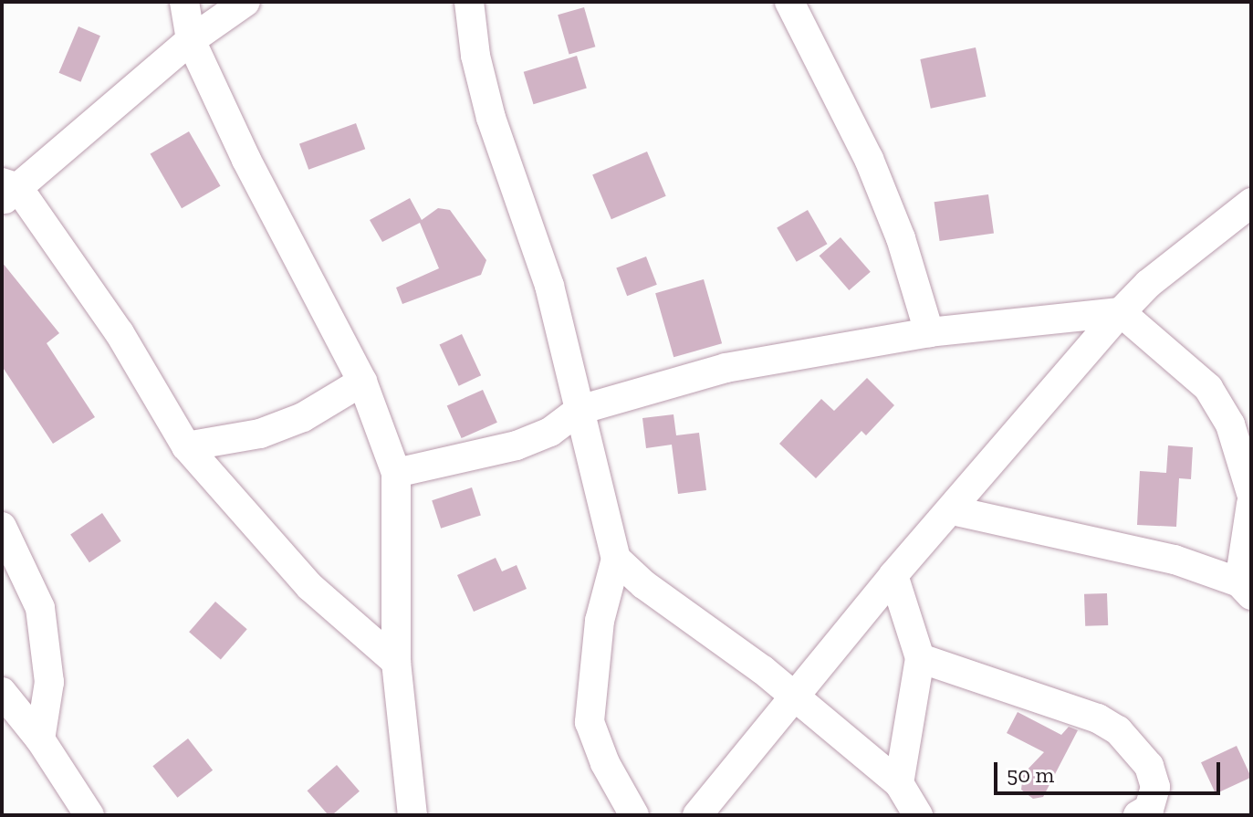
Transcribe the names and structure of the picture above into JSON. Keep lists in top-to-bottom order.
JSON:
{
  "scale_bar": "50 m"
}
